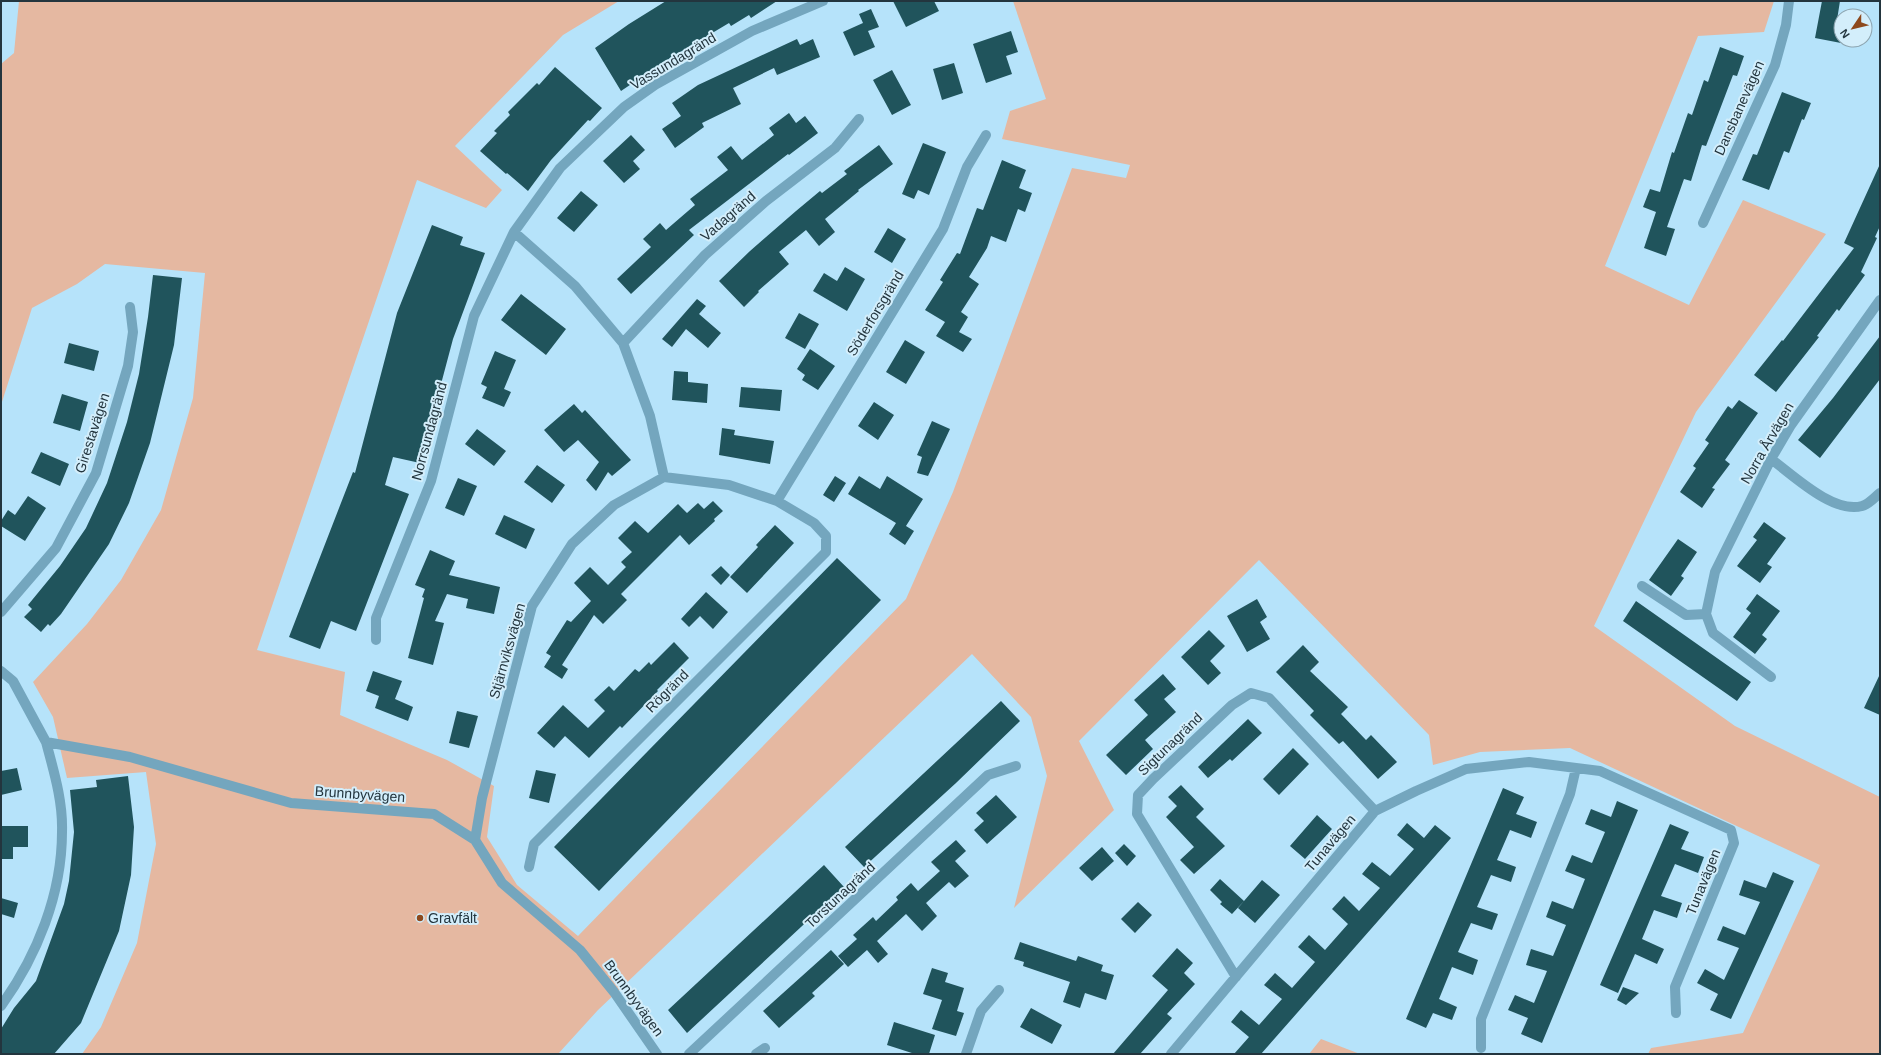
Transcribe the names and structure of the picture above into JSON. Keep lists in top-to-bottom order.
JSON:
{
  "streets": {
    "street": [
      "Vassundagränd",
      "Dansbanevägen",
      "Vadagränd",
      "Söderforsgränd",
      "Norrsundagränd",
      "Girestavägen",
      "Norra Årvägen",
      "Stjärnviksvägen",
      "Rögränd",
      "Sigtunagränd",
      "Brunnbyvägen",
      "Tunavägen",
      "Torstunagränd"
    ]
  },
  "crossings": [
    ["Vassundagränd", "Norrsundagränd"],
    ["Söderforsgränd", "Rögränd"],
    ["Stjärnviksvägen", "Brunnbyvägen"],
    ["Sigtunagränd", "Tunavägen"]
  ],
  "places": ["Gravfält"],
  "north": "bottom left"
}
